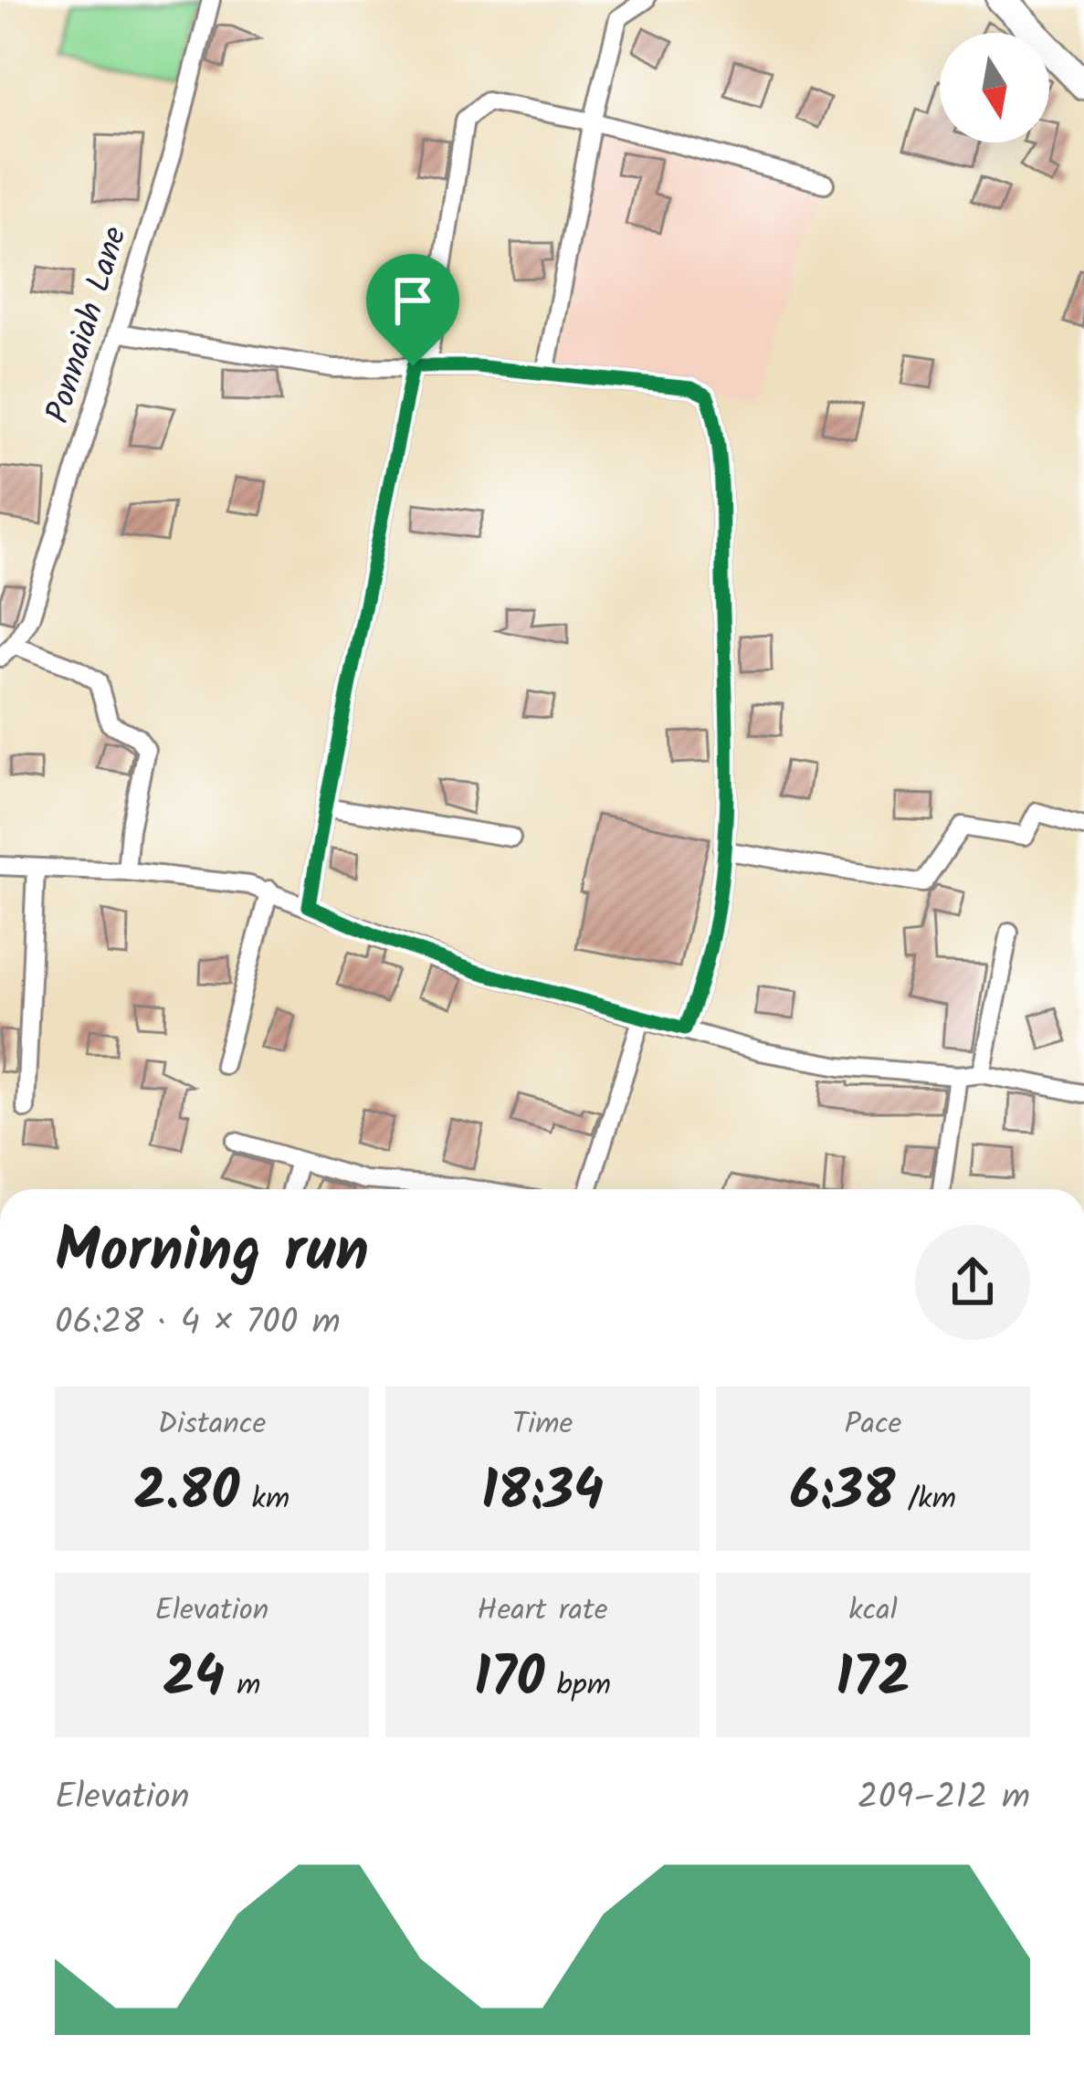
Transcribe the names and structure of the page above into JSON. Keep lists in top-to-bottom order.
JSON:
{
  "streets": {
    "street": ["Ponnaiah Lane"]
  },
  "north": "bottom",
  "page": {
    "heading": ["Morning run", "06:28 · 4 × 700 m"],
    "stats": [
      ["Distance", "2.80 km"],
      ["Time", "18:34"],
      ["Pace", "6:38 /km"],
      ["Elevation", "24 m"],
      ["Heart rate", "170 bpm"],
      ["kcal", "172"]
    ],
    "chart": ["Elevation", "209–212 m"]
  }
}
